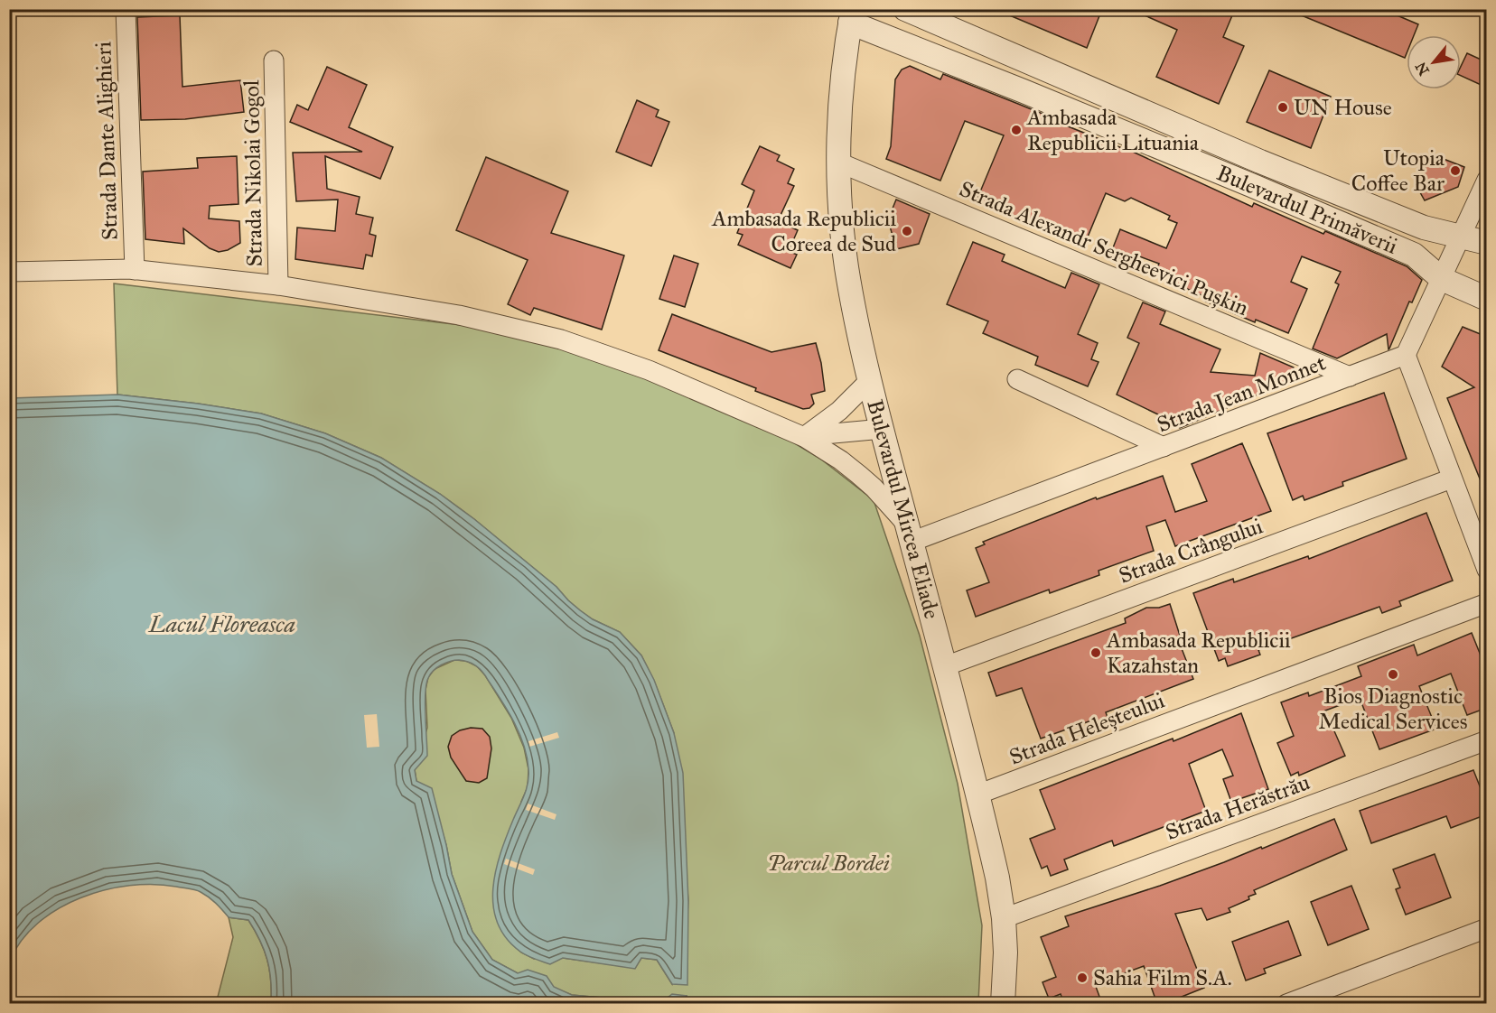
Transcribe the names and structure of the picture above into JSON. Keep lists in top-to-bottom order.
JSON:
{
  "streets": {
    "street": [
      "Strada Dante Alighieri",
      "Strada Nikolai Gogol",
      "Bulevardul Primăverii",
      "Strada Alexandr Sergheevici Pușkin",
      "Strada Jean Monnet",
      "Bulevardul Mircea Eliade",
      "Strada Crângului",
      "Strada Heleșteului",
      "Strada Herăstrău"
    ]
  },
  "crossings": [
    ["Bulevardul Primăverii", "Bulevardul Mircea Eliade"],
    ["Strada Alexandr Sergheevici Pușkin", "Strada Jean Monnet"],
    ["Strada Alexandr Sergheevici Pușkin", "Bulevardul Mircea Eliade"],
    ["Strada Jean Monnet", "Bulevardul Mircea Eliade"],
    ["Bulevardul Mircea Eliade", "Strada Crângului"],
    ["Bulevardul Mircea Eliade", "Strada Heleșteului"],
    ["Bulevardul Mircea Eliade", "Strada Herăstrău"]
  ],
  "water": ["Lacul Floreasca"],
  "parks": ["Parcul Bordei"],
  "places": [
    "UN House",
    "Ambasada Republicii Lituania",
    "Utopia Coffee Bar",
    "Ambasada Republicii Coreea de Sud",
    "Ambasada Republicii Kazahstan",
    "Bios Diagnostic Medical Services",
    "Sahia Film S.A."
  ],
  "north": "bottom left"
}
